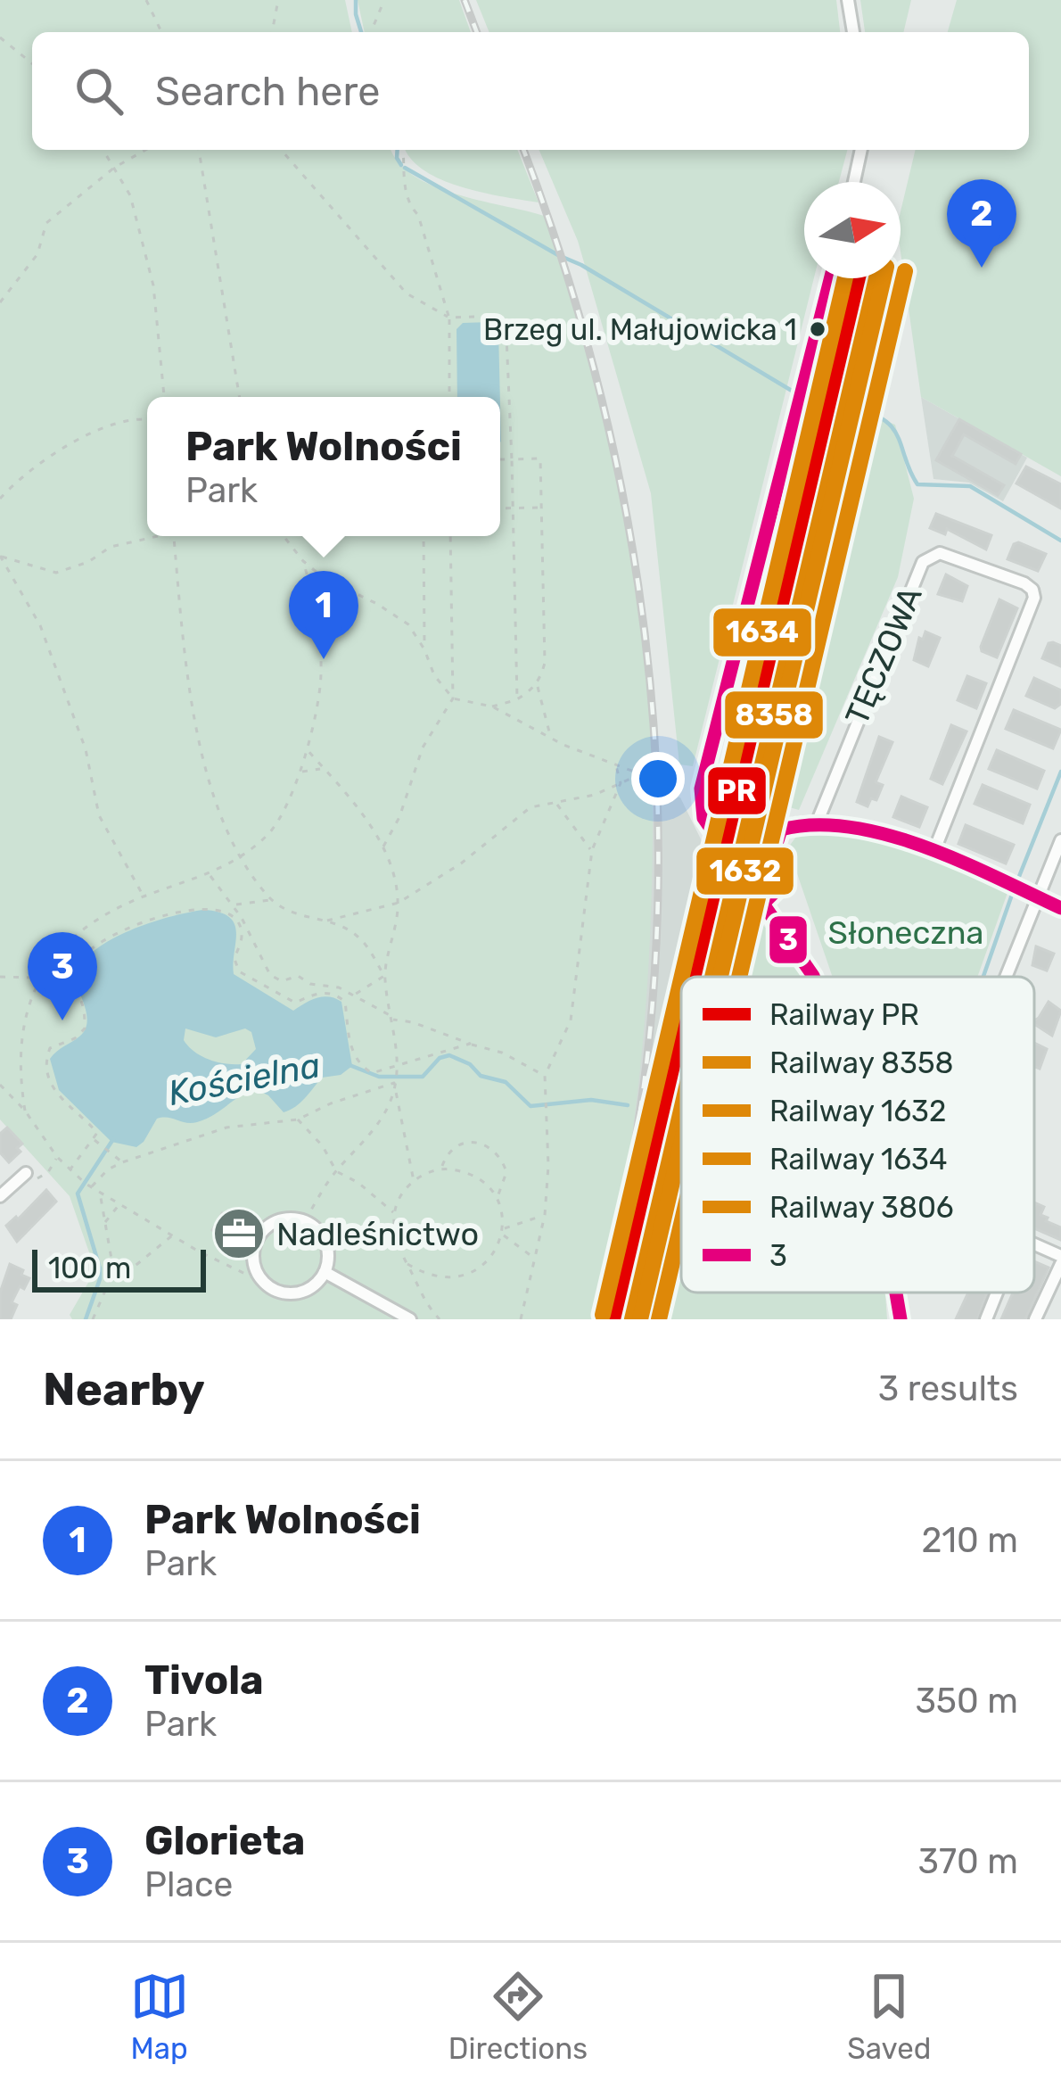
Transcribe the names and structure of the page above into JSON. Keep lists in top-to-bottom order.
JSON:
{
  "streets": {
    "street": ["TĘCZOWA"]
  },
  "water": ["Kościelna"],
  "parks": ["Słoneczna"],
  "places": {
    "other": ["Brzeg ul. Małujowicka 1"],
    "office": ["Nadleśnictwo"]
  },
  "lines": [
    "rail line 3806",
    "rail line PR",
    "rail line 8358",
    "rail line 1632",
    "rail line 1634",
    "transit line 3"
  ],
  "legend": [
    "Railway PR",
    "Railway 8358",
    "Railway 1632",
    "Railway 1634",
    "Railway 3806",
    "3"
  ],
  "scale_bar": "100 m",
  "north": "right",
  "page": {
    "search": "Search here",
    "pins": ["2", "1", "3"],
    "popup": ["Park Wolności", "Park"],
    "scale": "100 m",
    "heading": ["Nearby", "3 results"],
    "list": [
      {
        "mark": "1",
        "name": "Park Wolności",
        "note": "Park",
        "value": "210 m"
      },
      {
        "mark": "2",
        "name": "Tivola",
        "note": "Park",
        "value": "350 m"
      },
      {
        "mark": "3",
        "name": "Glorieta",
        "note": "Place",
        "value": "370 m"
      }
    ],
    "nav": ["Map", "Directions", "Saved"]
  }
}
